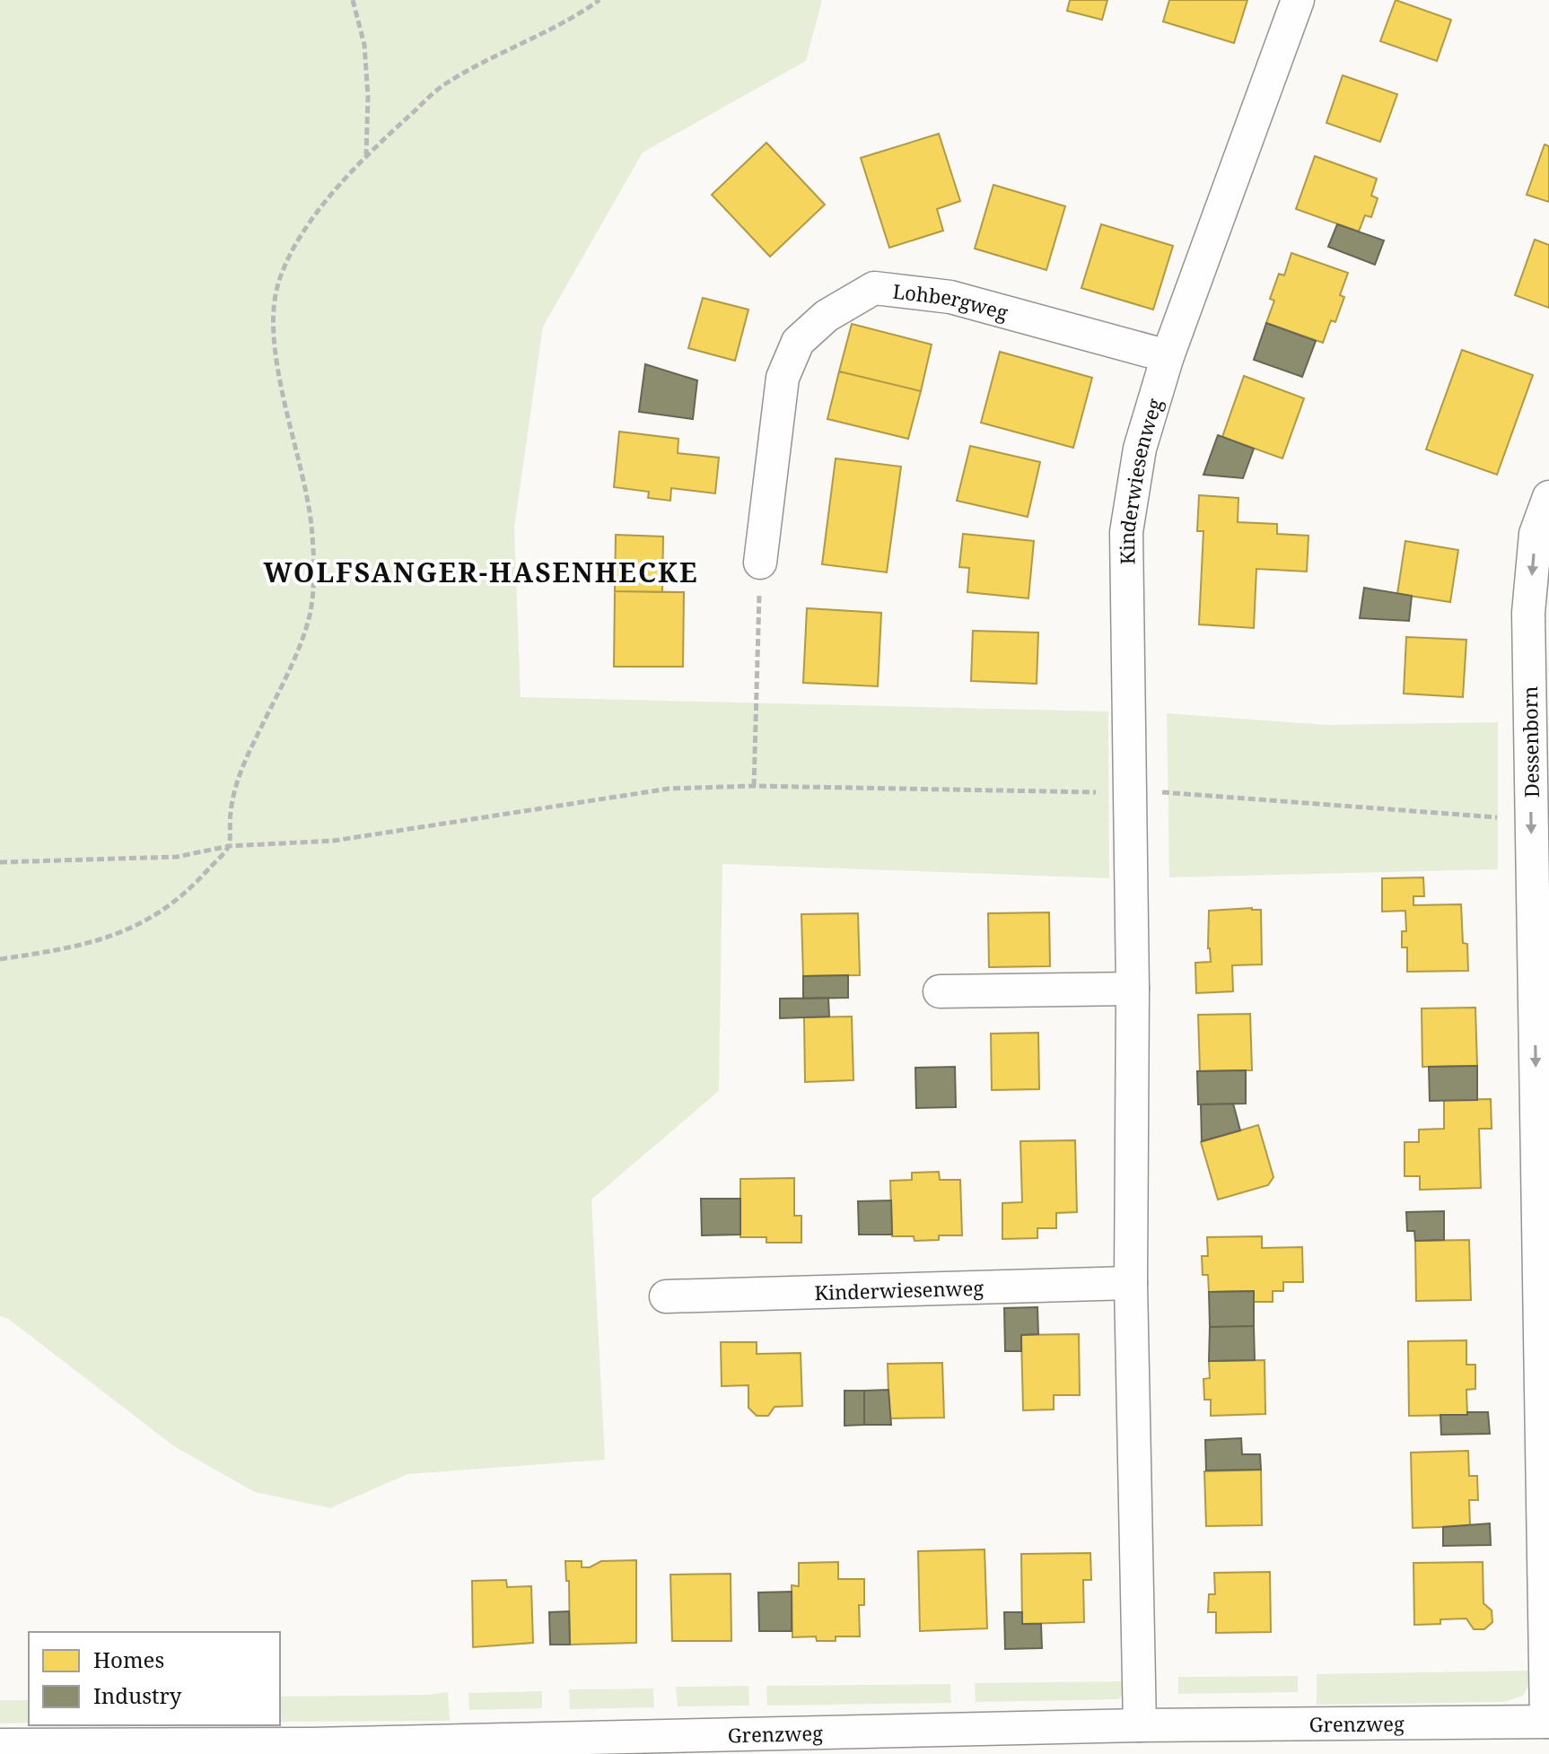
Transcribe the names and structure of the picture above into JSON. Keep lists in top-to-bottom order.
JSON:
{
  "streets": {
    "street": [
      "Lohbergweg",
      "Kinderwiesenweg",
      "Dessenborn",
      "Grenzweg"
    ]
  },
  "crossings": [
    ["Lohbergweg", "Kinderwiesenweg"],
    ["Kinderwiesenweg", "Grenzweg"],
    ["Dessenborn", "Grenzweg"]
  ],
  "one_way": ["Dessenborn"],
  "districts": ["WOLFSANGER-HASENHECKE"],
  "legend": ["Homes", "Industry"]
}
